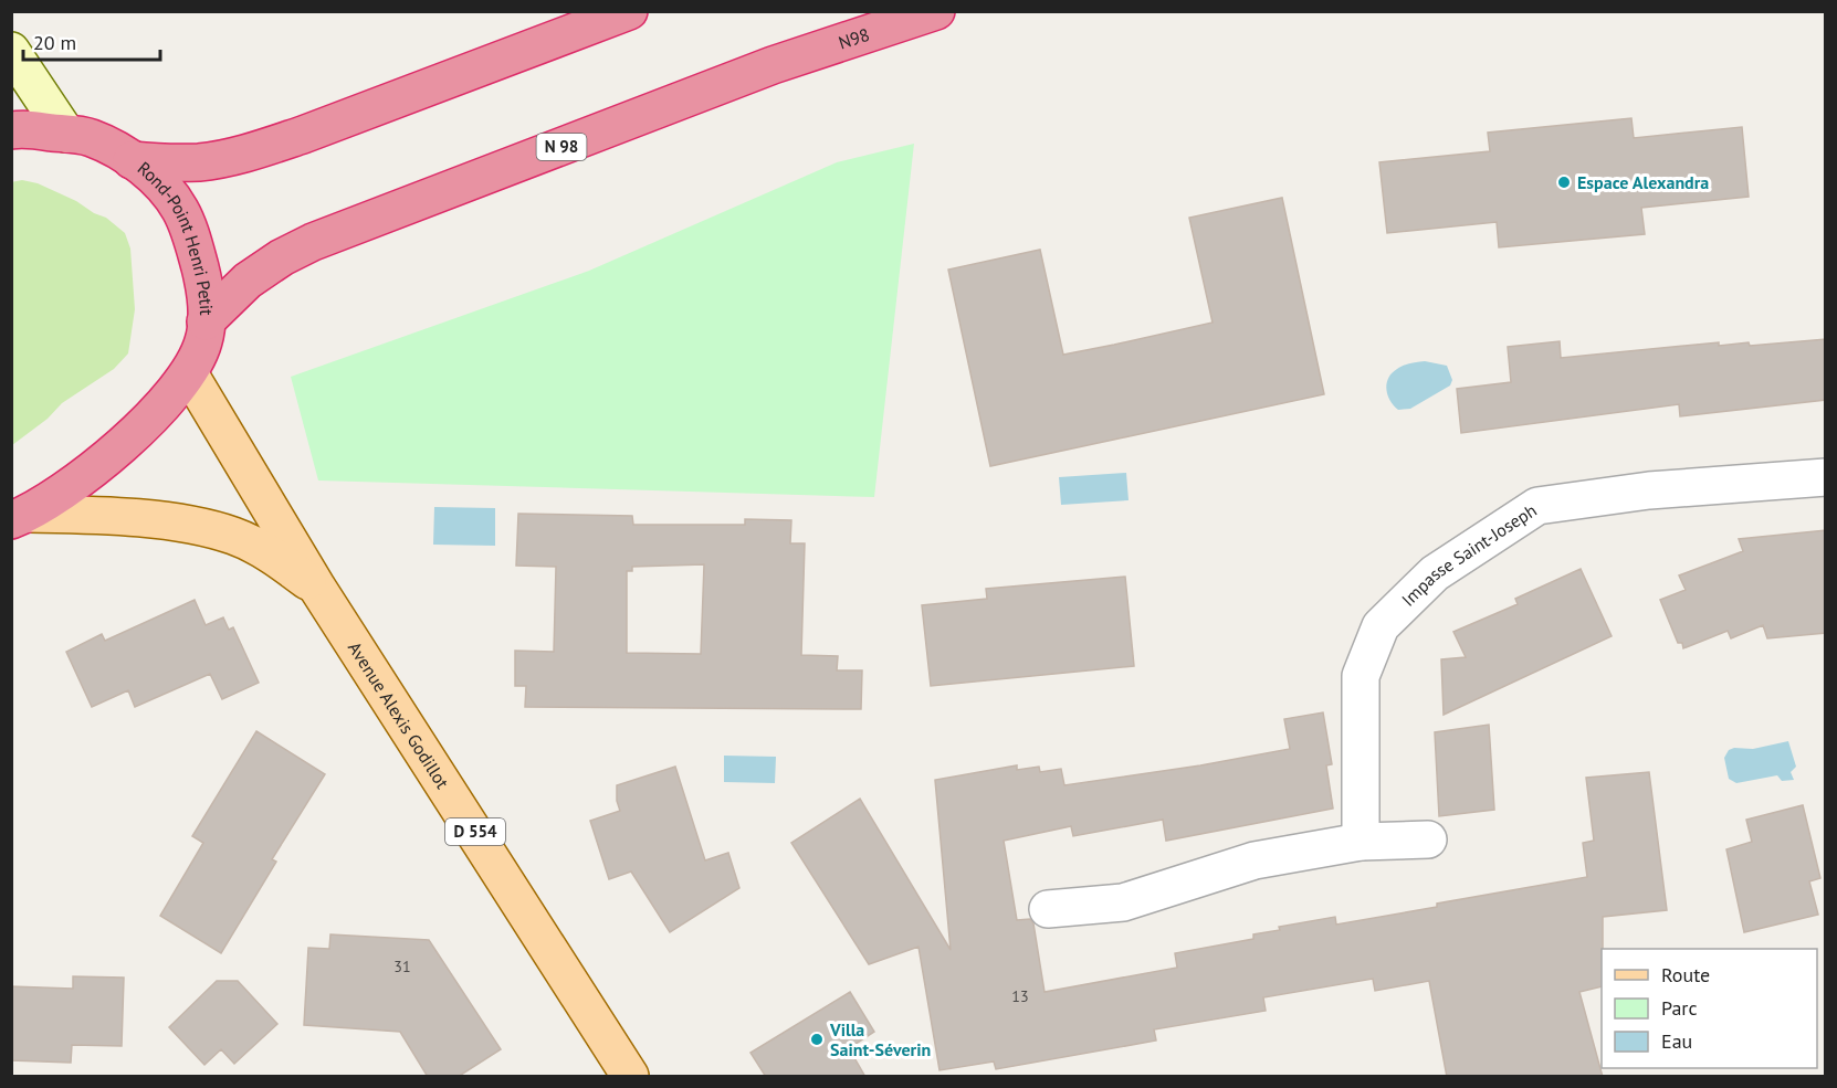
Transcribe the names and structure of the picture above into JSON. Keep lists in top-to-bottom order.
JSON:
{
  "streets": {
    "highway": ["N98", "N 98", "Rond-Point Henri Petit"],
    "main road": ["Avenue Alexis Godillot", "D 554"],
    "street": ["Impasse Saint-Joseph"]
  },
  "crossings": [
    ["N98", "Rond-Point Henri Petit"],
    ["Rond-Point Henri Petit", "Avenue Alexis Godillot"]
  ],
  "places": ["Espace Alexandra", "Villa Saint-Séverin"],
  "house_numbers": ["31", "13"],
  "legend": ["Route", "Parc", "Eau"],
  "scale_bar": "20 m"
}
